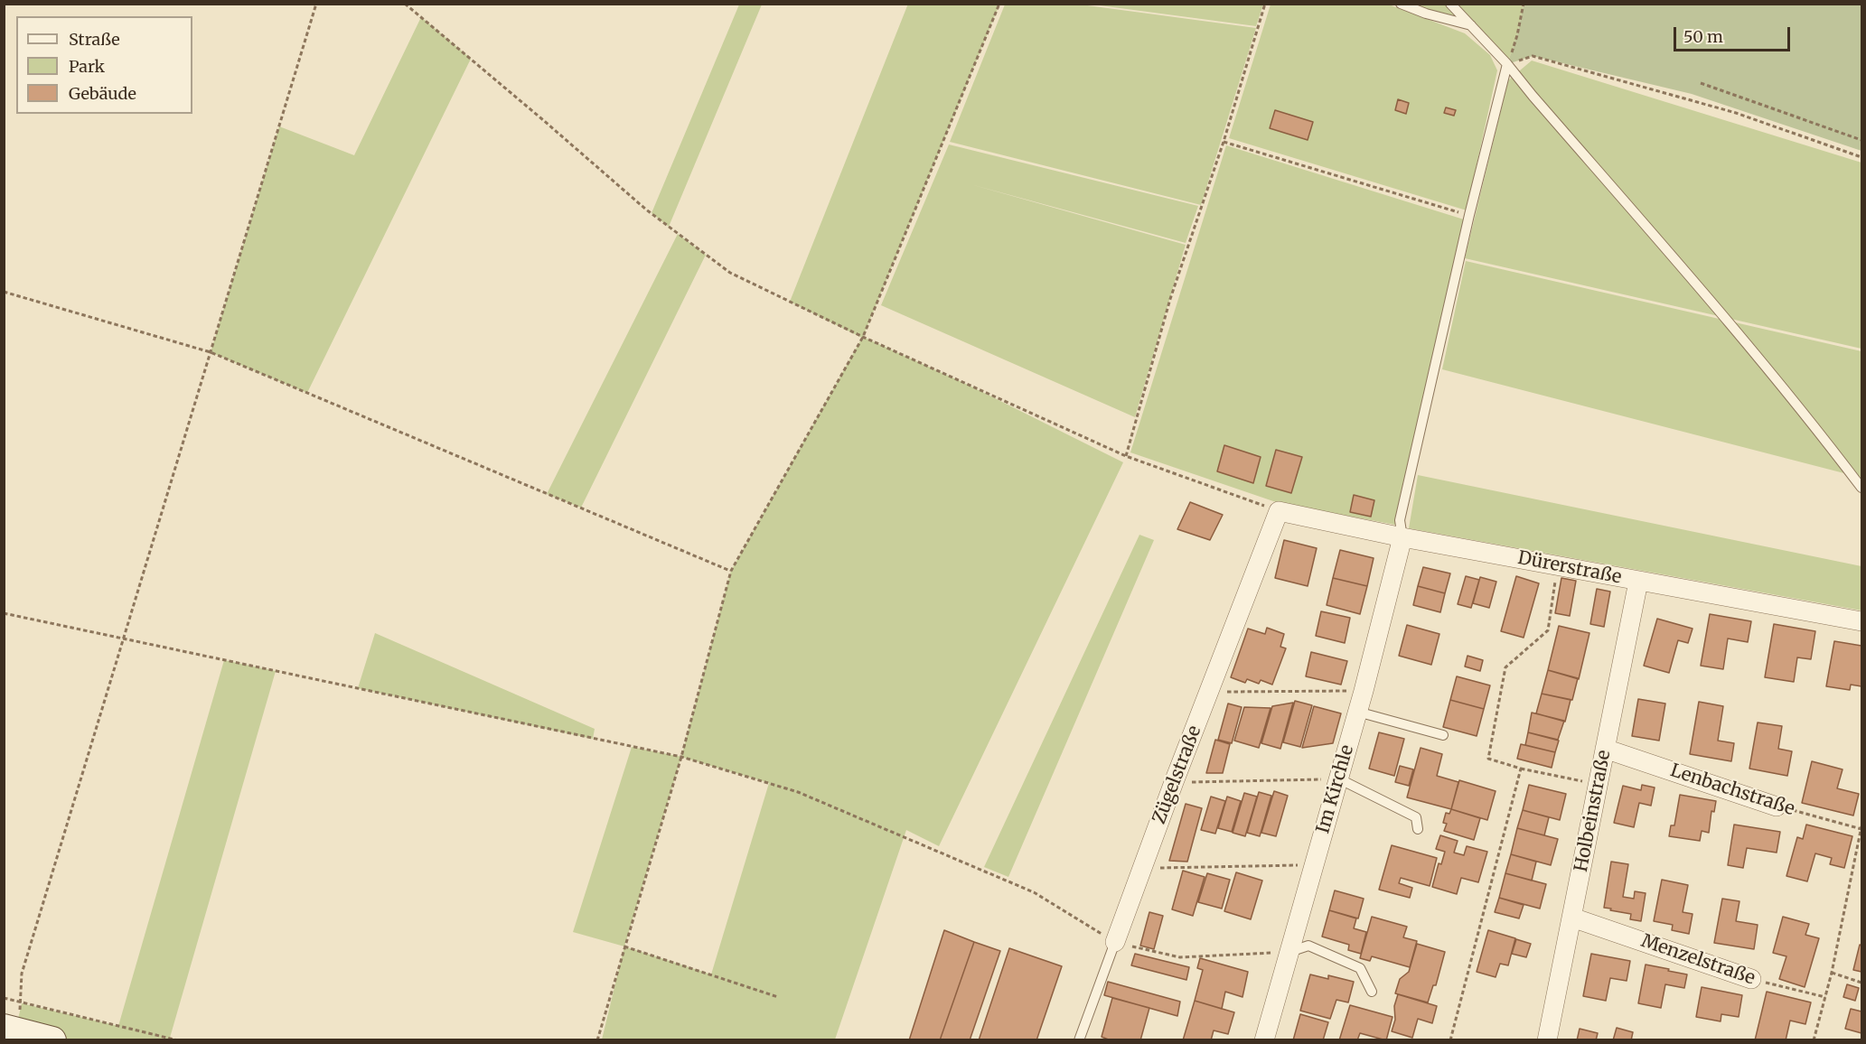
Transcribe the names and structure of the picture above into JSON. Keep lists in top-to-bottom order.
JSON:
{
  "streets": {
    "street": [
      "Dürerstraße",
      "Zügelstraße",
      "Im Kirchle",
      "Lenbachstraße",
      "Holbeinstraße",
      "Menzelstraße"
    ]
  },
  "crossings": [
    ["Dürerstraße", "Zügelstraße"],
    ["Dürerstraße", "Im Kirchle"],
    ["Dürerstraße", "Holbeinstraße"],
    ["Lenbachstraße", "Holbeinstraße"],
    ["Holbeinstraße", "Menzelstraße"]
  ],
  "legend": ["Straße", "Park", "Gebäude"],
  "scale_bar": "50 m"
}
